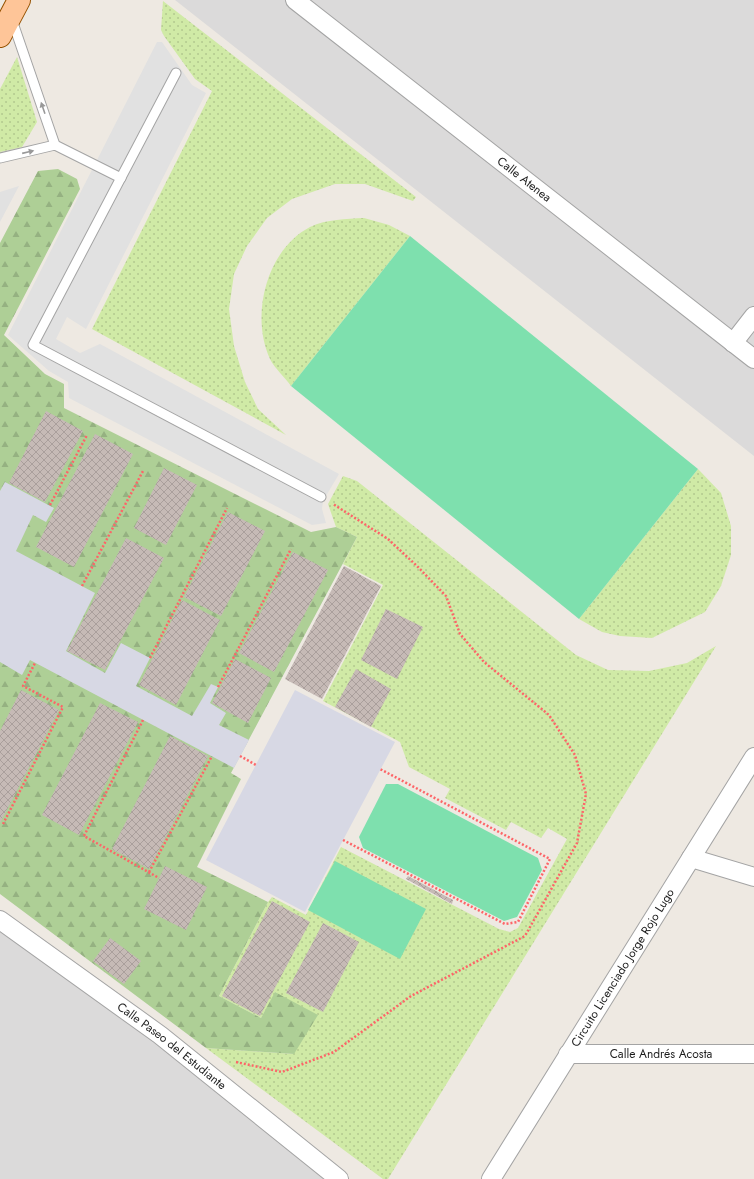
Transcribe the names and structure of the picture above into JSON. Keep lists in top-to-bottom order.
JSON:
{
  "streets": {
    "street": [
      "Calle Atenea",
      "Circuito Licenciado Jorge Rojo Lugo",
      "Calle Paseo del Estudiante",
      "Calle Andrés Acosta"
    ]
  },
  "crossings": [
    ["Circuito Licenciado Jorge Rojo Lugo", "Calle Andrés Acosta"]
  ]
}
